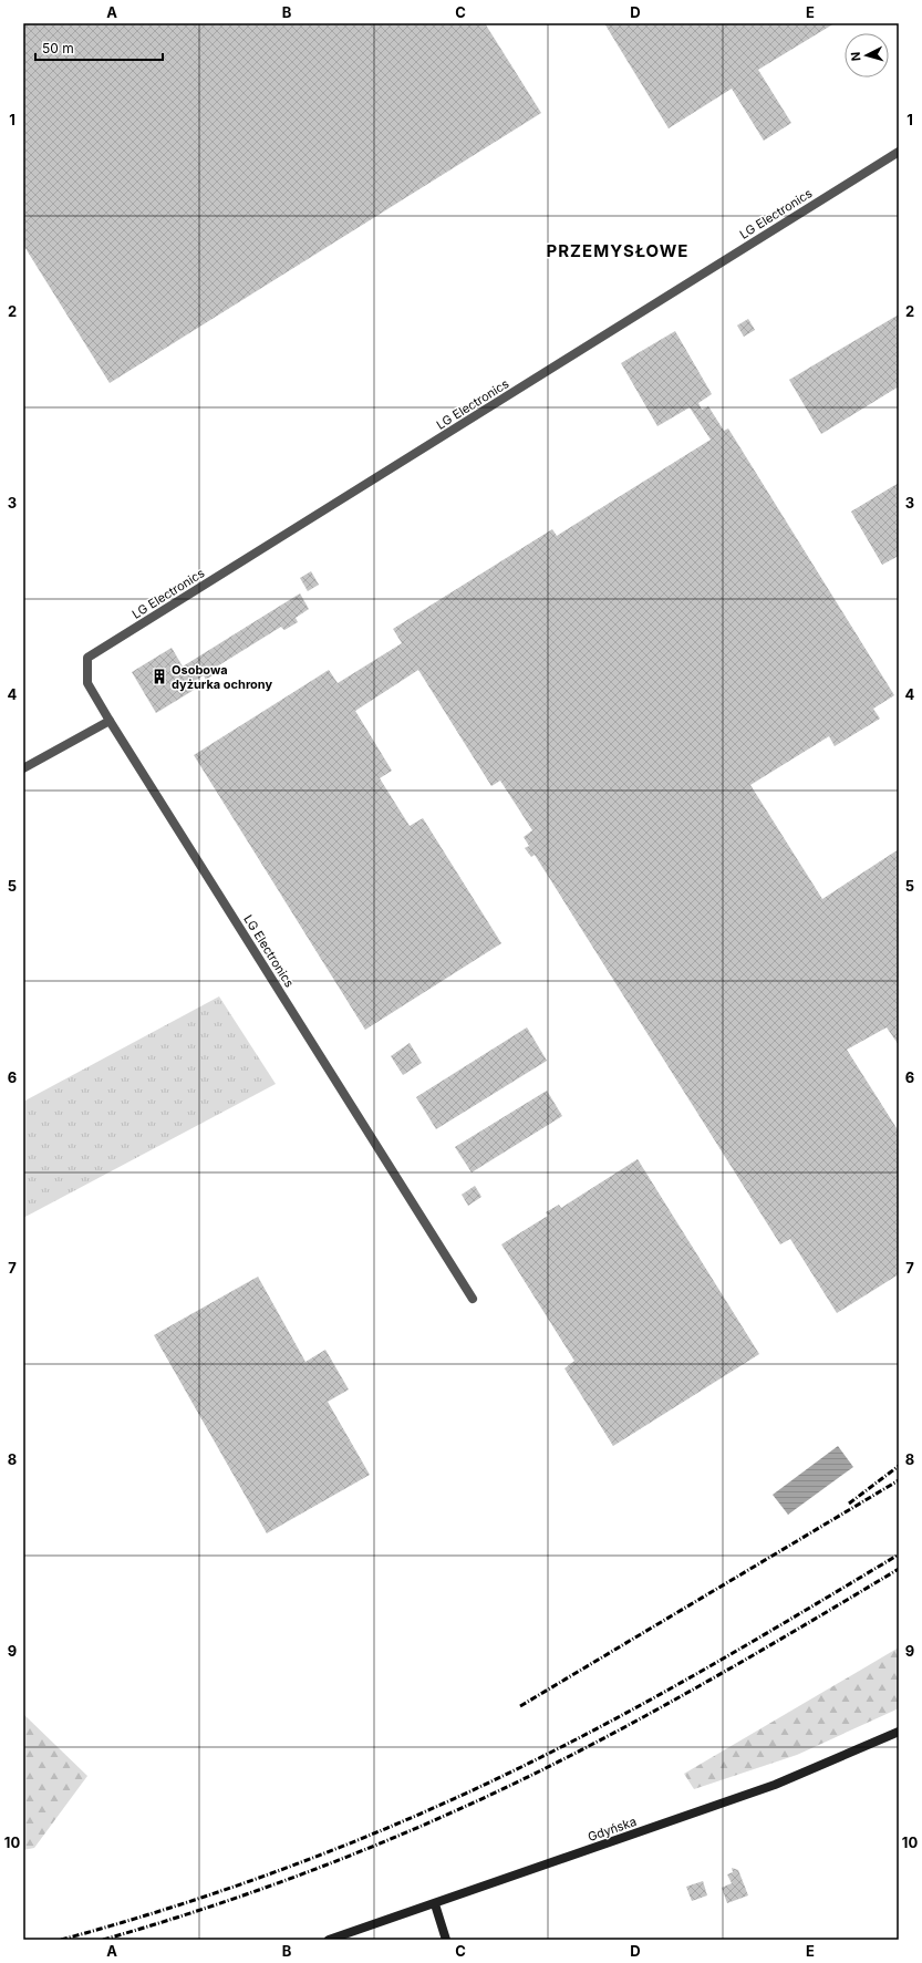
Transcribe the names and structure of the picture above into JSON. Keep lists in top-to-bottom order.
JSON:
{
  "streets": {
    "main road": ["Gdyńska"],
    "street": ["LG Electronics"]
  },
  "districts": ["PRZEMYSŁOWE"],
  "places": {
    "building": ["Osobowa dyżurka ochrony"]
  },
  "scale_bar": "50 m",
  "north": "left",
  "grid": {
    "columns": [
      "A",
      "B",
      "C",
      "D",
      "E"
    ],
    "rows": [
      "1",
      "2",
      "3",
      "4",
      "5",
      "6",
      "7",
      "8",
      "9",
      "10"
    ]
  }
}
